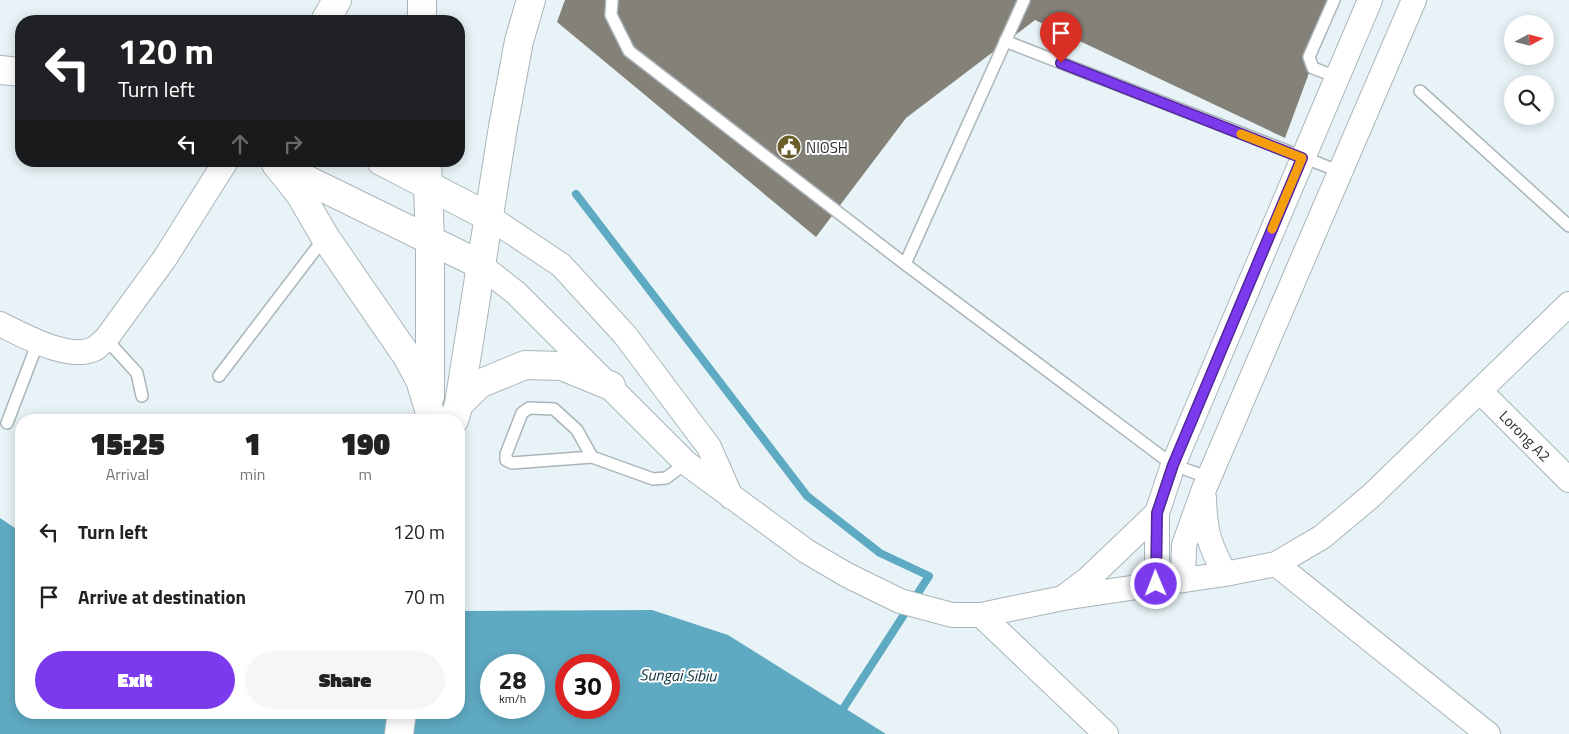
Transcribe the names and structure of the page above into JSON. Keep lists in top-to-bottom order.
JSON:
{
  "streets": {
    "street": ["Lorong A2"]
  },
  "water": ["Sungai Sibiu"],
  "places": {
    "public building": ["NIOSH"]
  },
  "north": "right",
  "page": {
    "turn": ["120 m", "Turn left"],
    "eta": [
      "15:25",
      "Arrival",
      "1",
      "min",
      "190",
      "m"
    ],
    "list": [
      {
        "name": "Turn left",
        "value": "120 m"
      },
      {
        "name": "Arrive at destination",
        "value": "70 m"
      }
    ],
    "buttons": ["Exit", "Share"],
    "speed": "28 km/h",
    "limit": "30"
  }
}
